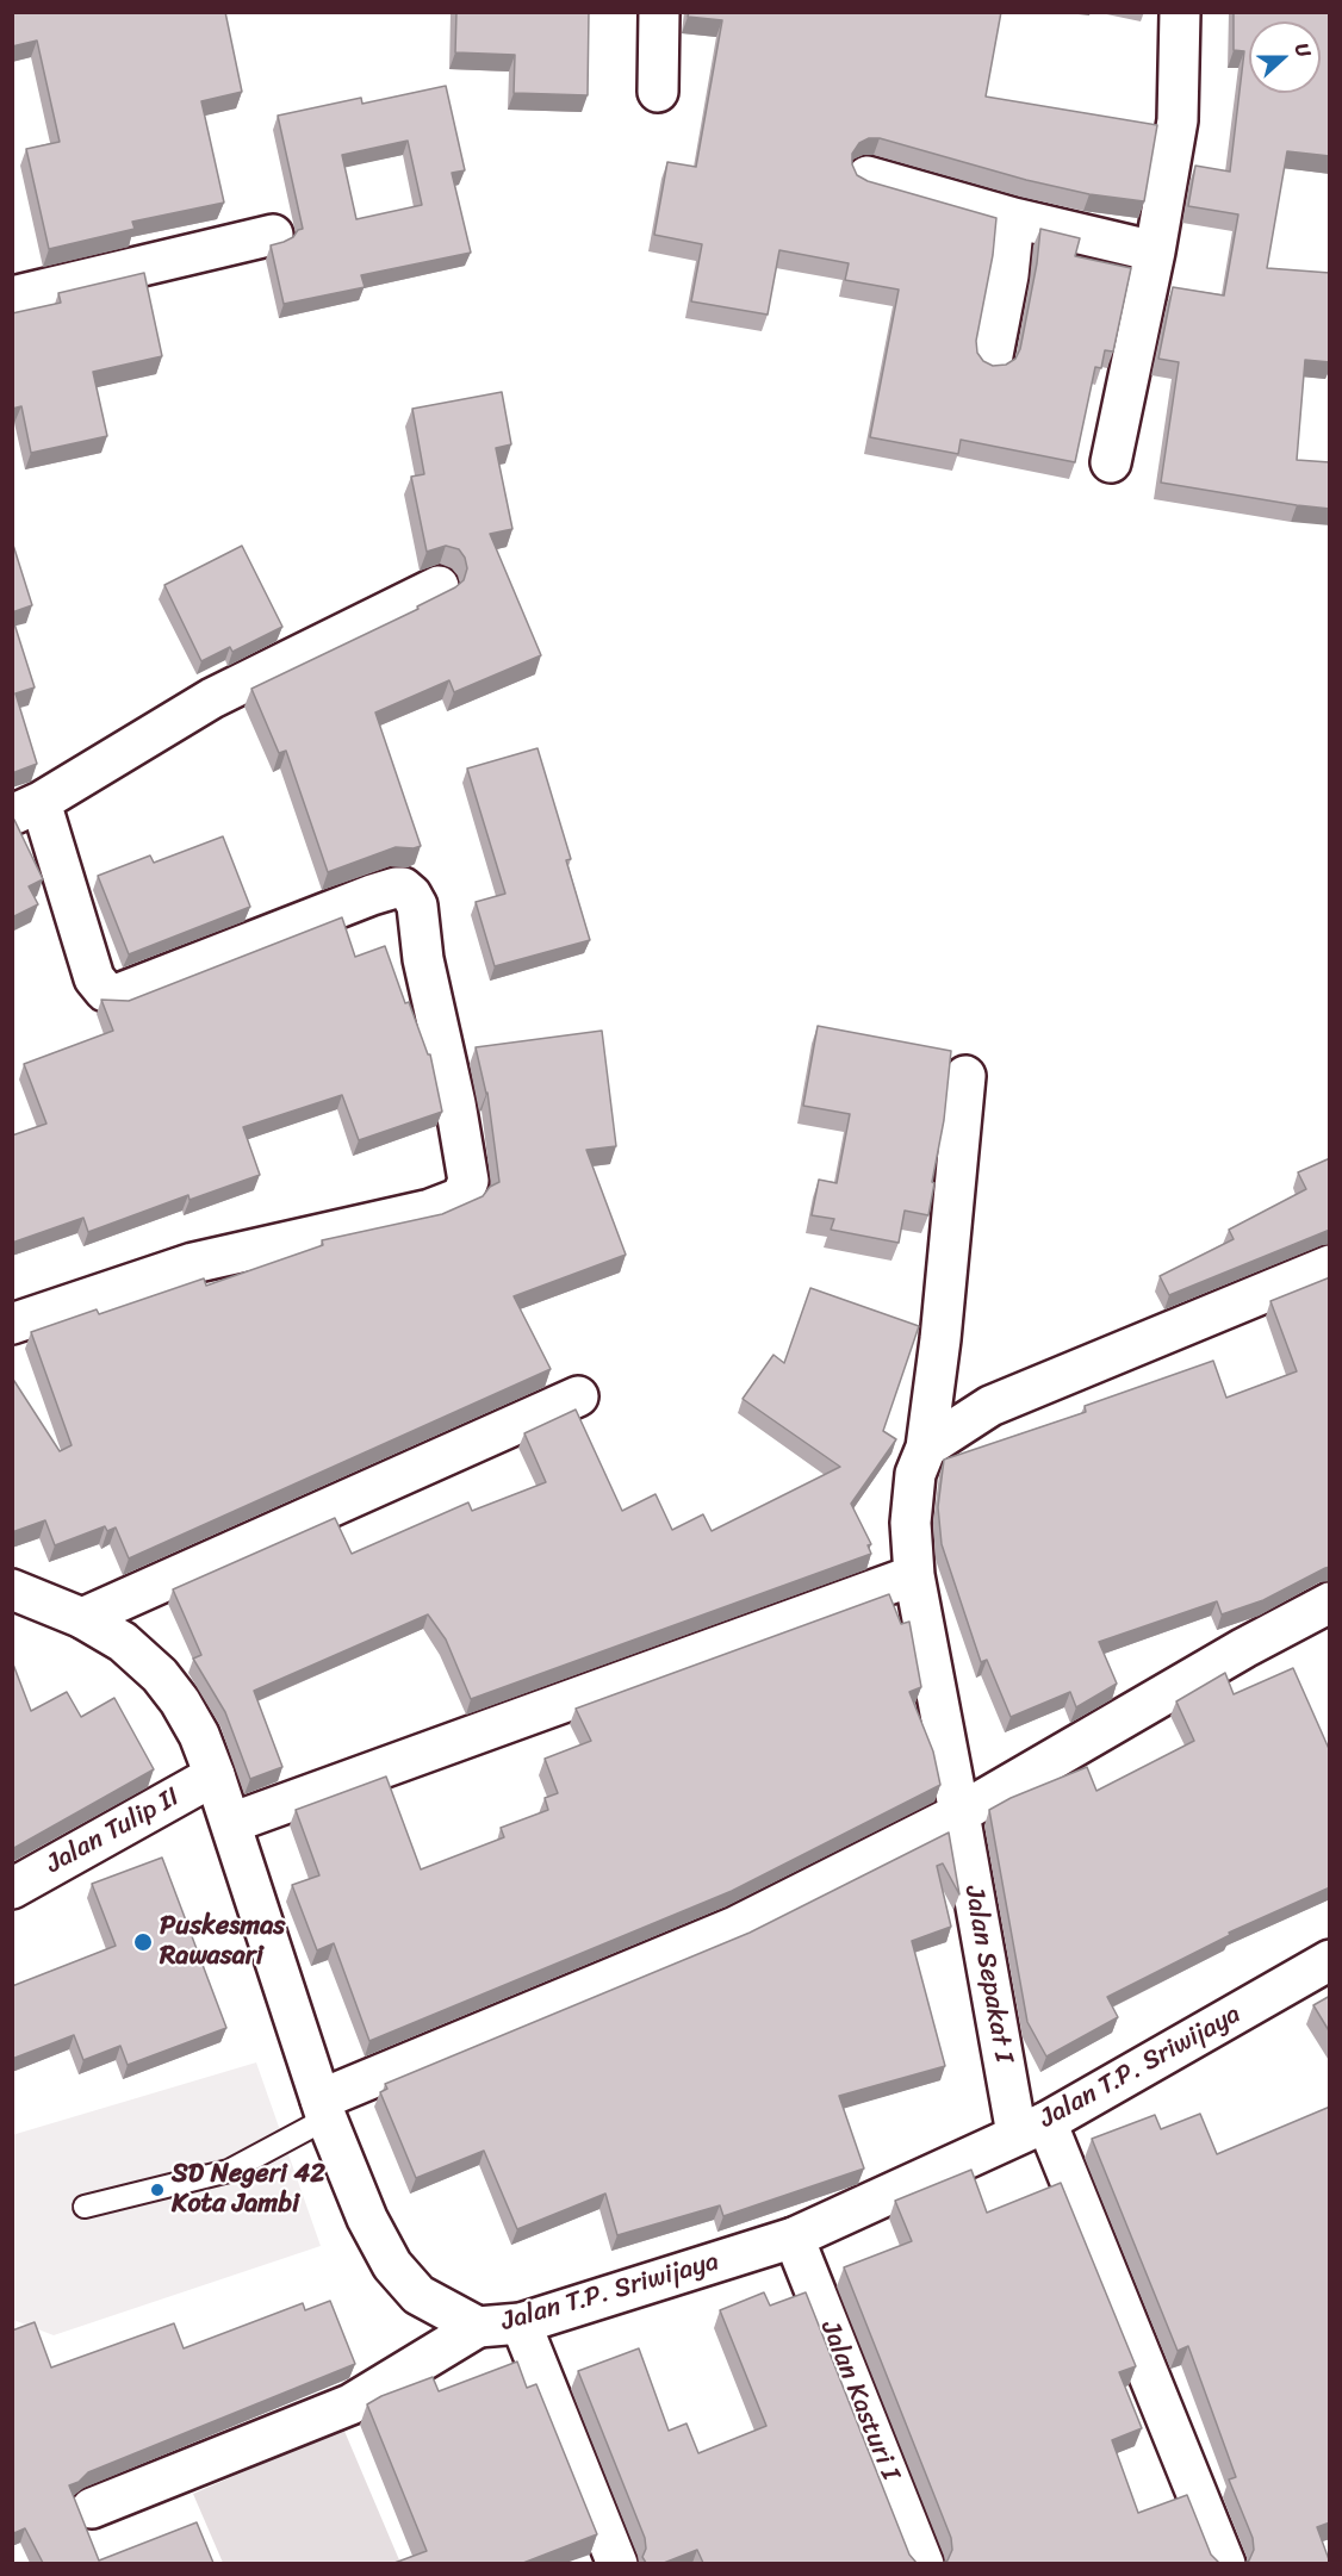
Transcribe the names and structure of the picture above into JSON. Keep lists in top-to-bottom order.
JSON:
{
  "streets": {
    "street": [
      "Jalan Tulip II",
      "Jalan Sepakat I",
      "Jalan T.P. Sriwijaya",
      "Jalan Kasturi I"
    ]
  },
  "crossings": [
    ["Jalan Tulip II", "Jalan T.P. Sriwijaya"],
    ["Jalan Sepakat I", "Jalan T.P. Sriwijaya"],
    ["Jalan T.P. Sriwijaya", "Jalan Kasturi I"]
  ],
  "places": ["Puskesmas Rawasari", "SD Negeri 42 Kota Jambi"],
  "north": "right"
}
